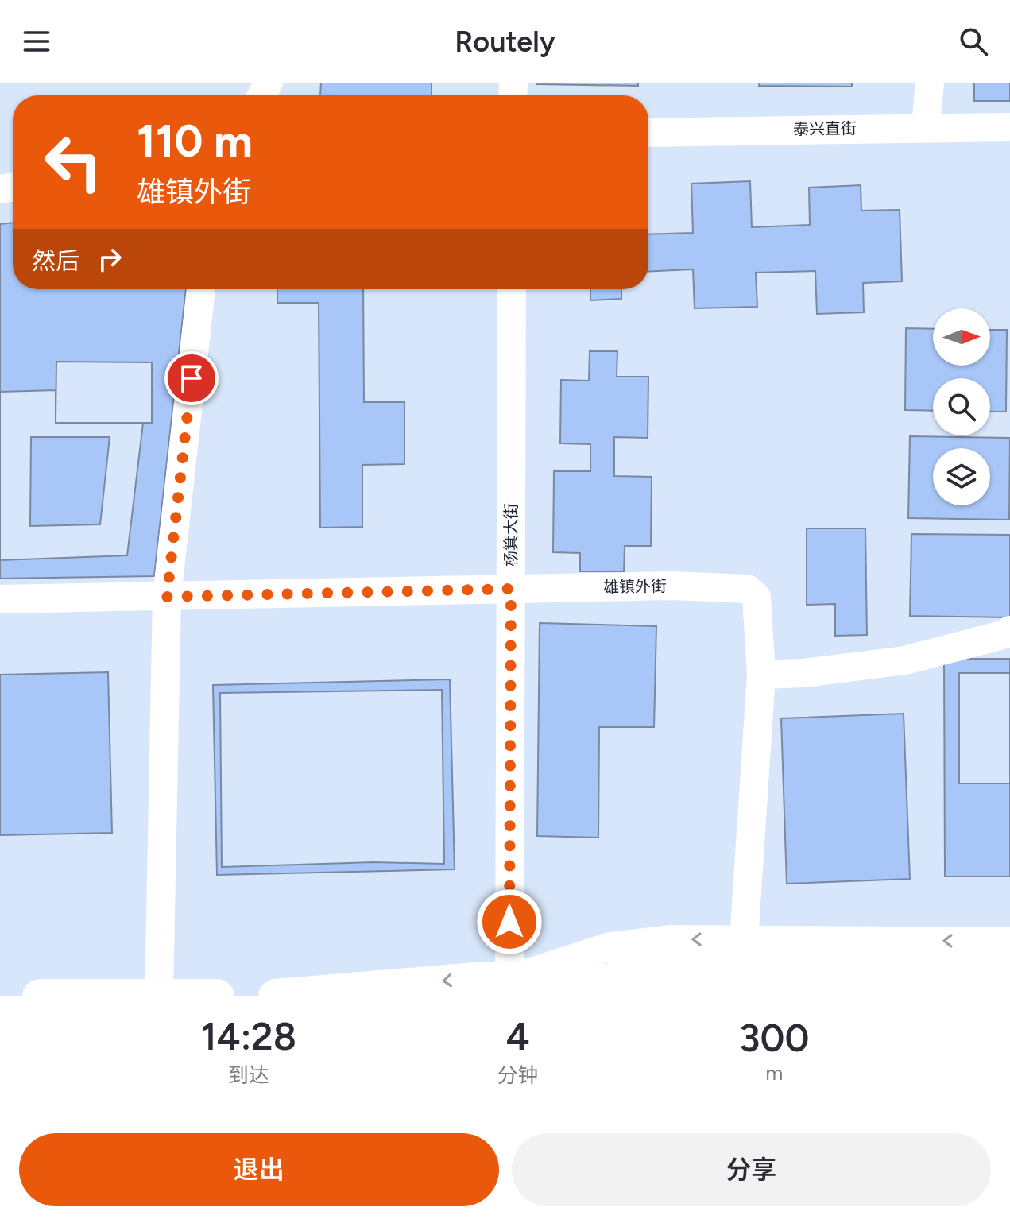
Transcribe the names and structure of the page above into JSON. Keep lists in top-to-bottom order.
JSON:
{
  "streets": {
    "street": ["泰兴直街", "杨箕大街", "雄镇外街"]
  },
  "crossings": [
    ["杨箕大街", "雄镇外街"]
  ],
  "north": "right",
  "page": {
    "header": "Routely",
    "turn": ["110 m", "雄镇外街"],
    "then": "然后",
    "eta": [
      "14:28",
      "到达",
      "4",
      "分钟",
      "300",
      "m"
    ],
    "buttons": ["退出", "分享"]
  }
}
